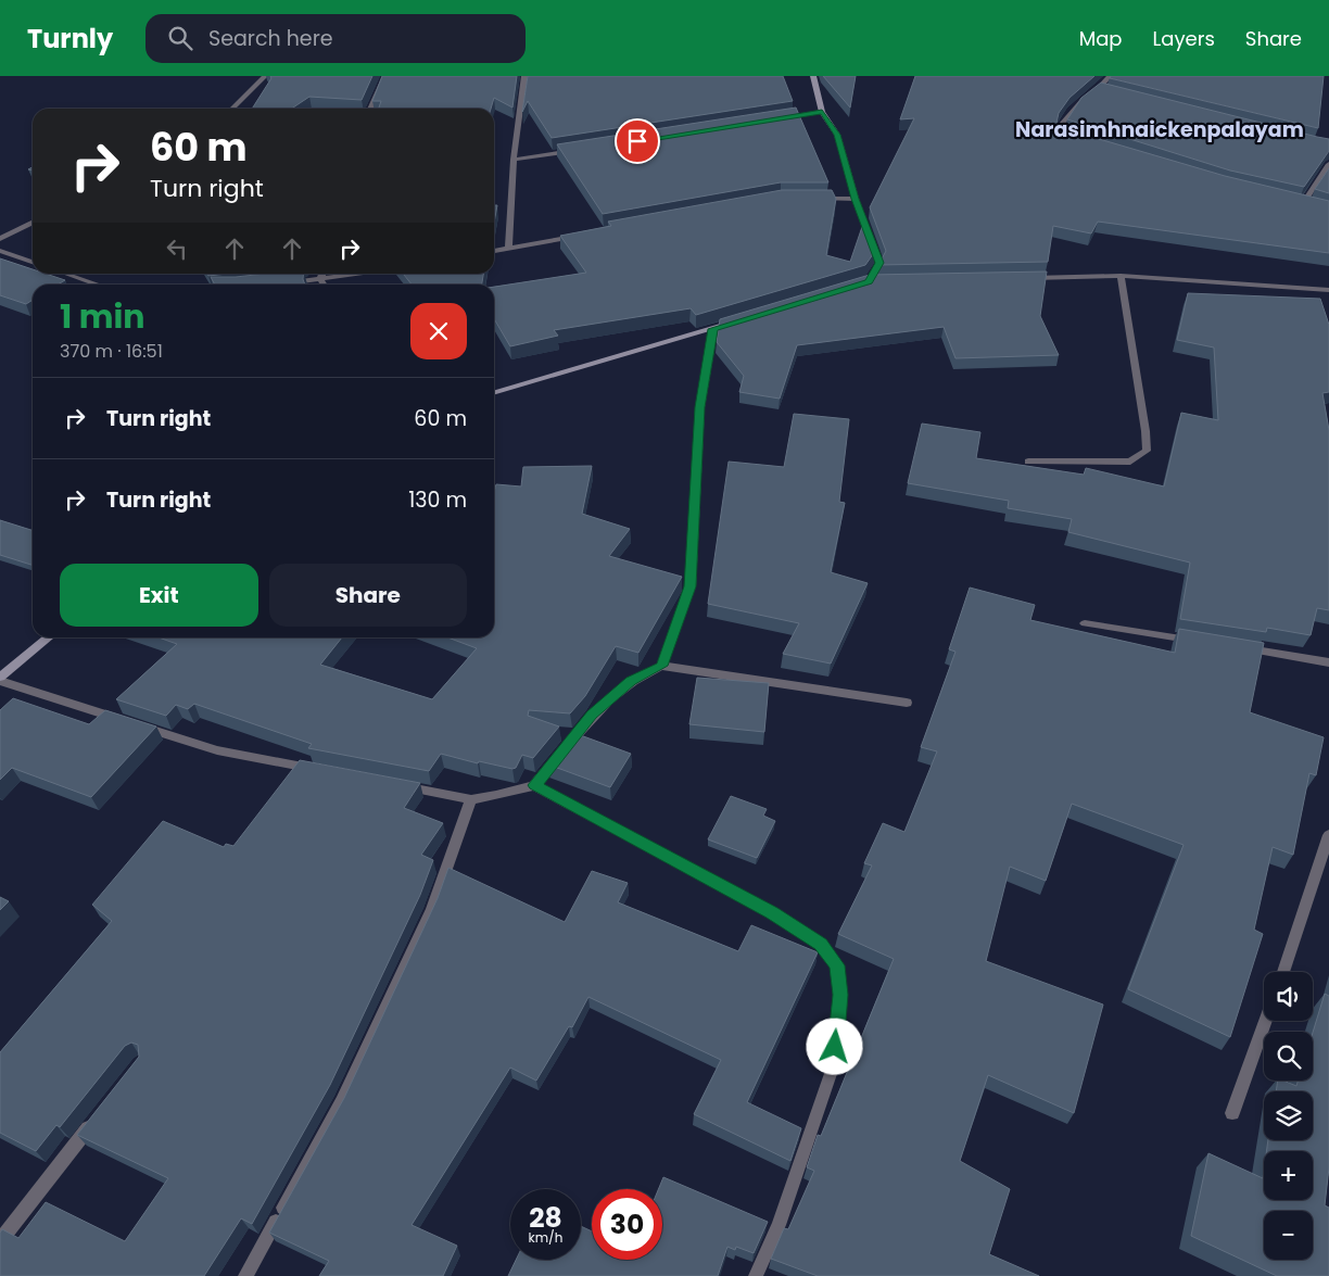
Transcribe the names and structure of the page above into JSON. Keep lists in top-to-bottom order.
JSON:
{
  "districts": ["Narasimhnaickenpalayam"],
  "page": {
    "header": "Turnly",
    "search": "Search here",
    "nav": ["Map", "Layers", "Share"],
    "turn": ["60 m", "Turn right"],
    "heading": ["1 min", "370 m · 16:51"],
    "list": [
      {
        "name": "Turn right",
        "value": "60 m"
      },
      {
        "name": "Turn right",
        "value": "130 m"
      }
    ],
    "buttons": ["Exit", "Share"],
    "map_buttons": ["+", "−"],
    "speed": "28 km/h",
    "limit": "30"
  }
}
